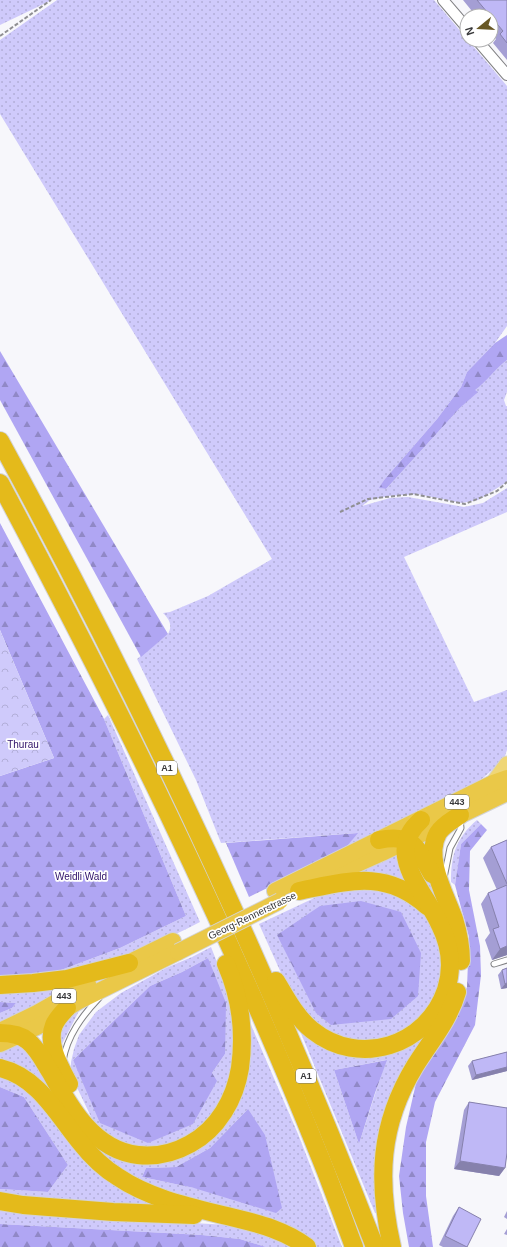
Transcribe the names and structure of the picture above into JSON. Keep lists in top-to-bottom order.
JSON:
{
  "streets": {
    "highway": ["A1", "443", "Georg-Rennerstrasse"]
  },
  "parks": ["Thurau", "Weidli Wald"],
  "north": "left"
}
